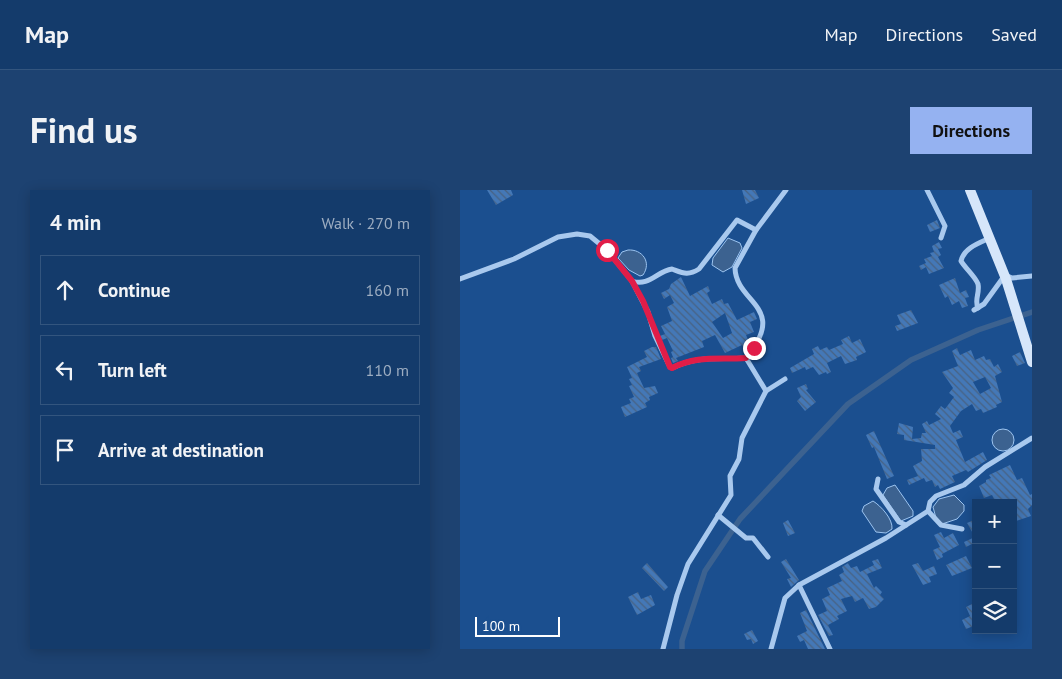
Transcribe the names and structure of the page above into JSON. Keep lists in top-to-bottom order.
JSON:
{
  "scale_bar": "100 m",
  "page": {
    "header": "Map",
    "nav": ["Map", "Directions", "Saved"],
    "title": "Find us",
    "buttons": "Directions",
    "heading": ["4 min", "Walk · 270 m"],
    "list": [
      ["Continue", "160 m"],
      ["Turn left", "110 m"],
      "Arrive at destination"
    ],
    "map_buttons": ["+", "−"],
    "scale": "100 m"
  }
}
